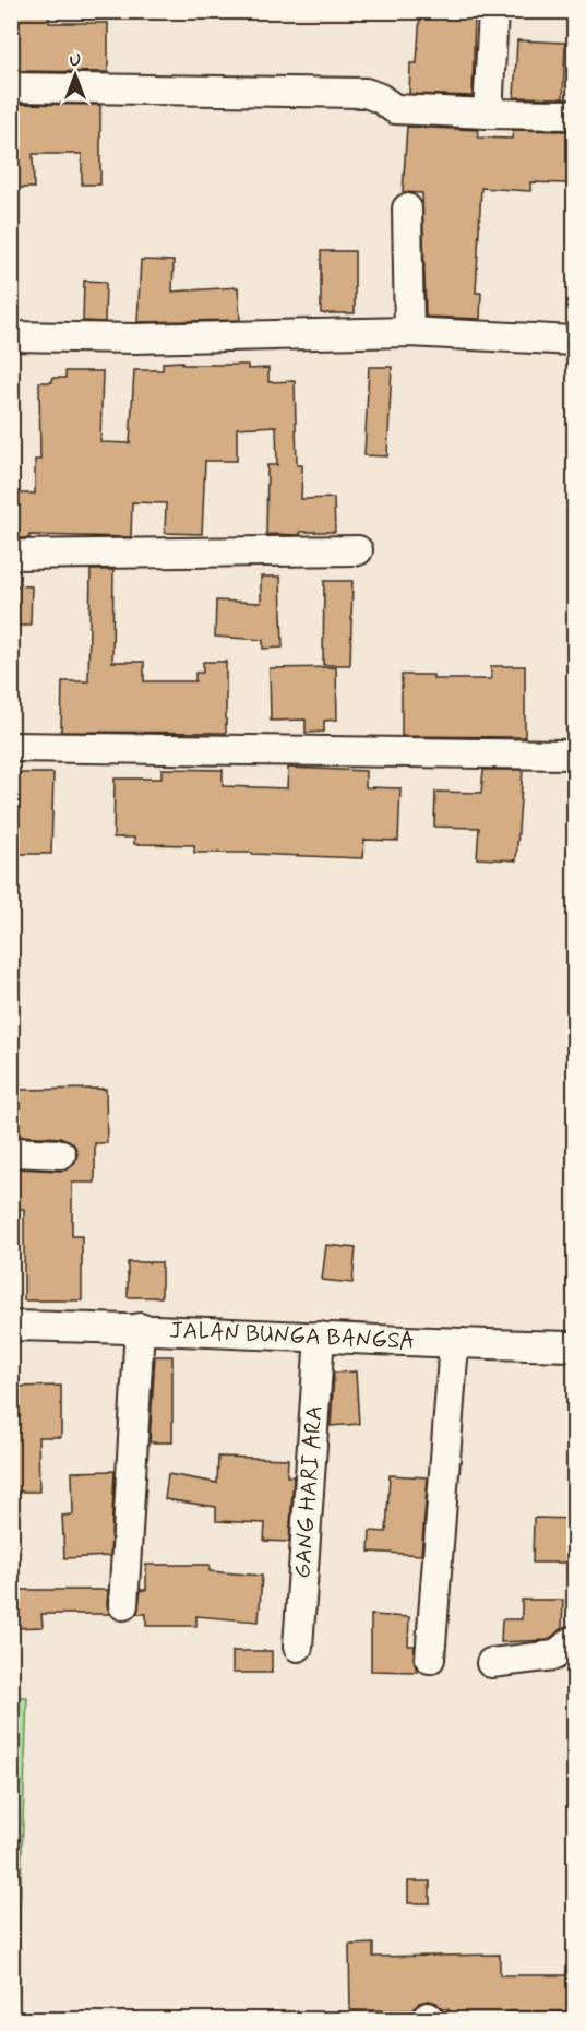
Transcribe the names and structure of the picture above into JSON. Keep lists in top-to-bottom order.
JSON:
{
  "streets": {
    "street": ["JALAN BUNGA BANGSA", "GANG HARI ARA"]
  },
  "crossings": [
    ["JALAN BUNGA BANGSA", "GANG HARI ARA"]
  ],
  "north": "top"
}
